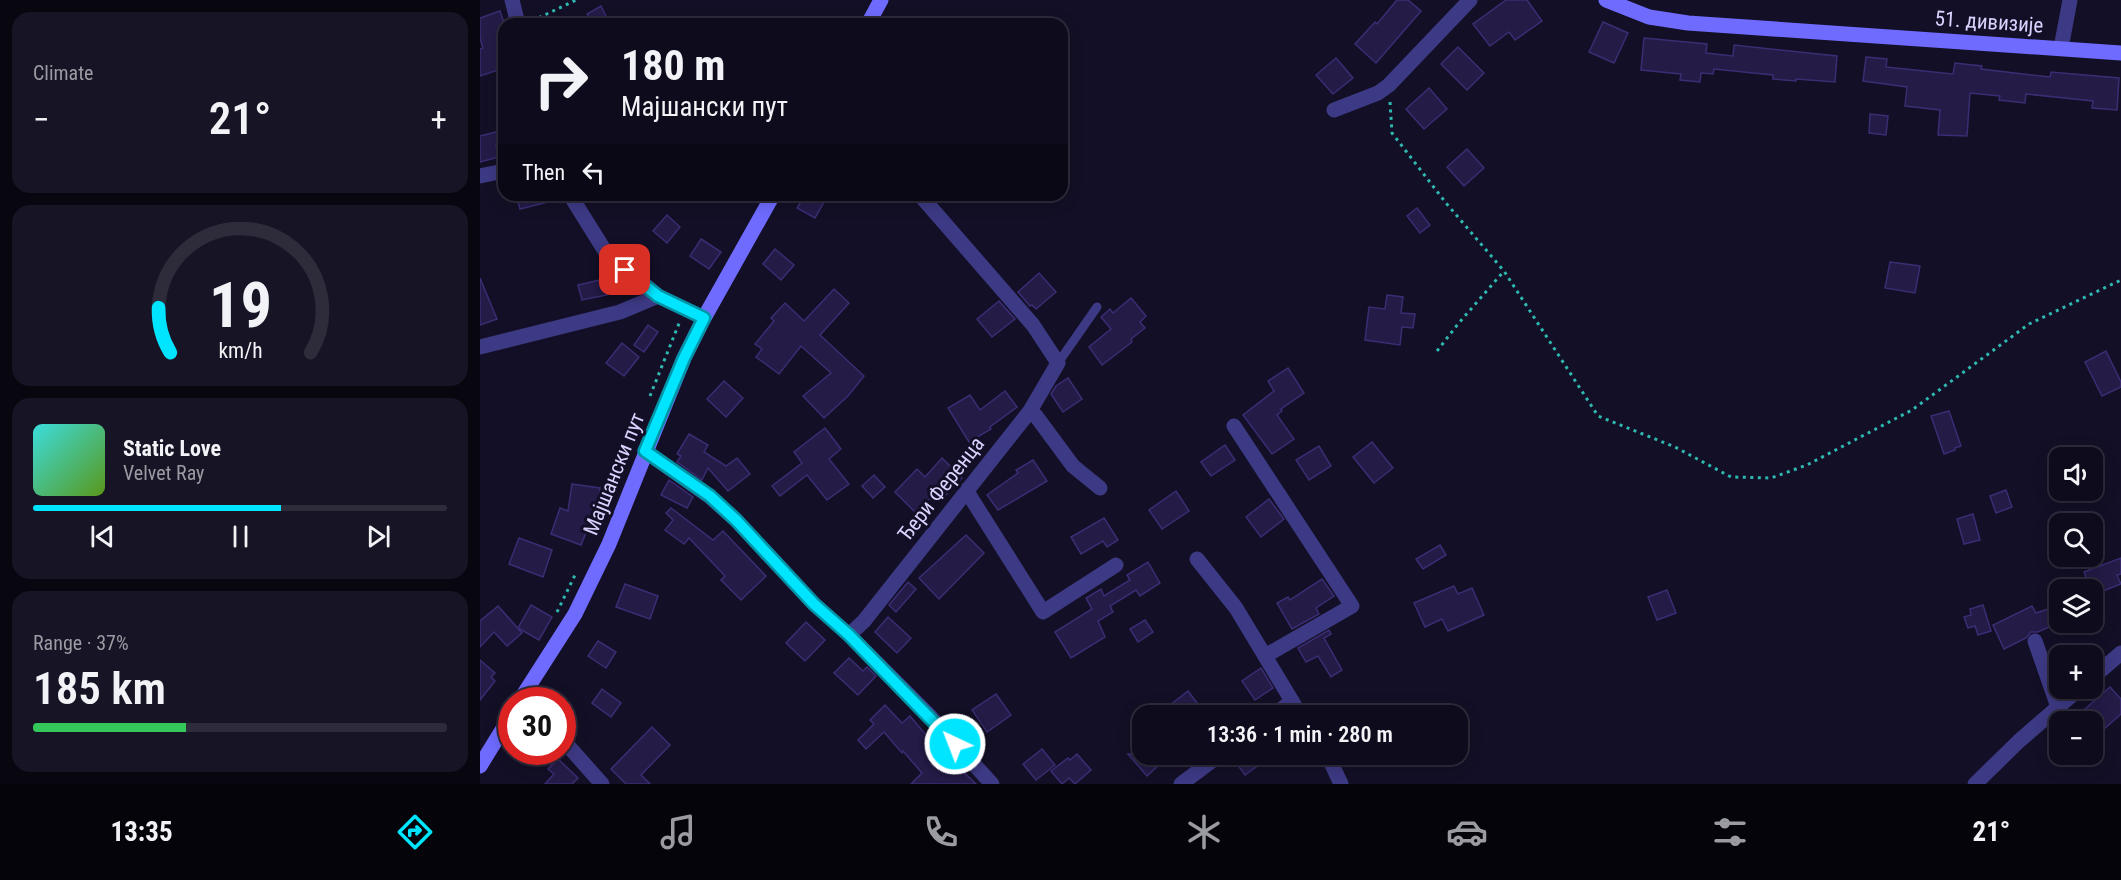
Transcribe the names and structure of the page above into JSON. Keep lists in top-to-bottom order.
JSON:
{
  "streets": {
    "street": ["51. дивизије", "Мајшански пут", "Ђери Ференца"]
  },
  "page": {
    "tile": [
      "Climate",
      ["Range · 37%", "185 km"]
    ],
    "turn": ["180 m", "Мајшански пут"],
    "heat": ["−", "21°", "+"],
    "then": "Then",
    "song": ["Static Love", "Velvet Ray"],
    "map_buttons": ["+", "−"],
    "limit": "30",
    "trip": "13:36 · 1 min · 280 m",
    "tabs": ["13:35", "21°"],
    "gauge": ["19", "km/h"]
  }
}
